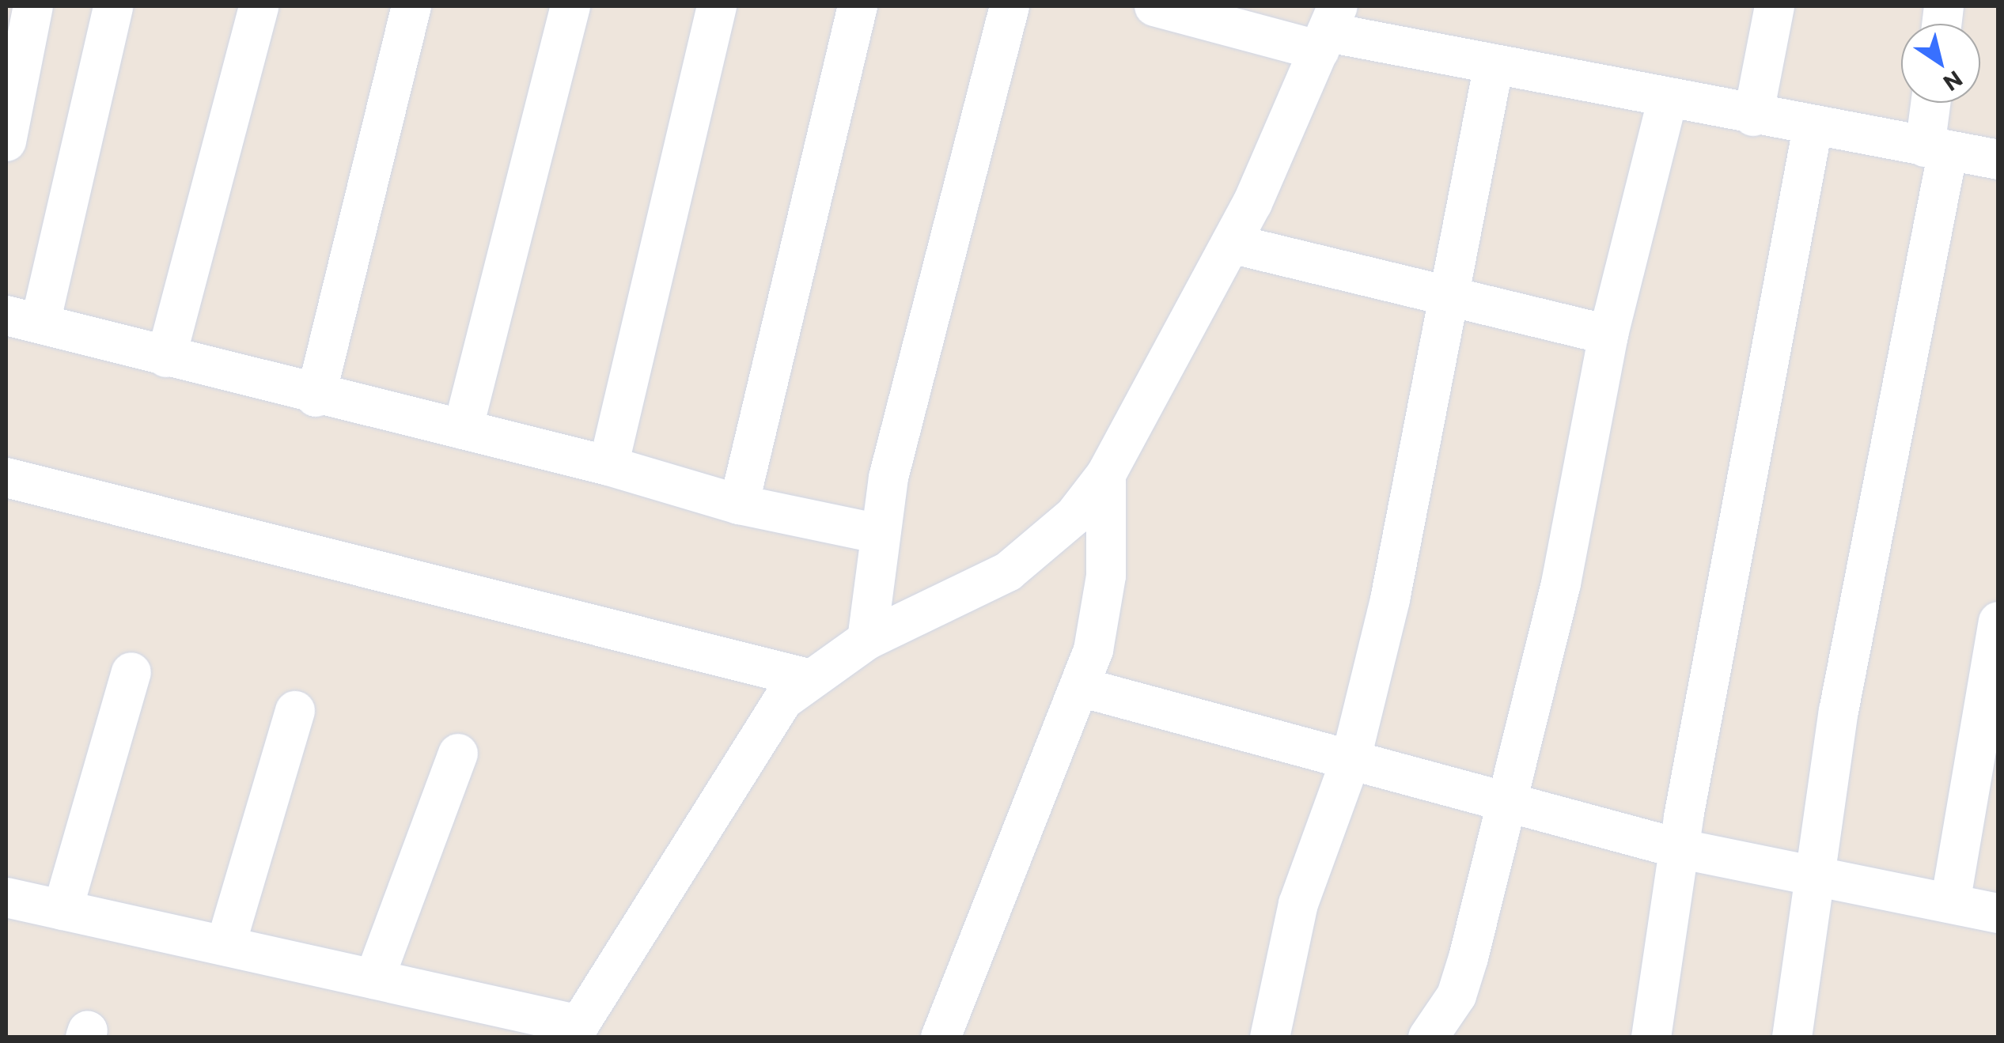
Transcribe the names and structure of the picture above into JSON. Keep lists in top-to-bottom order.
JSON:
{
  "north": "bottom right"
}
